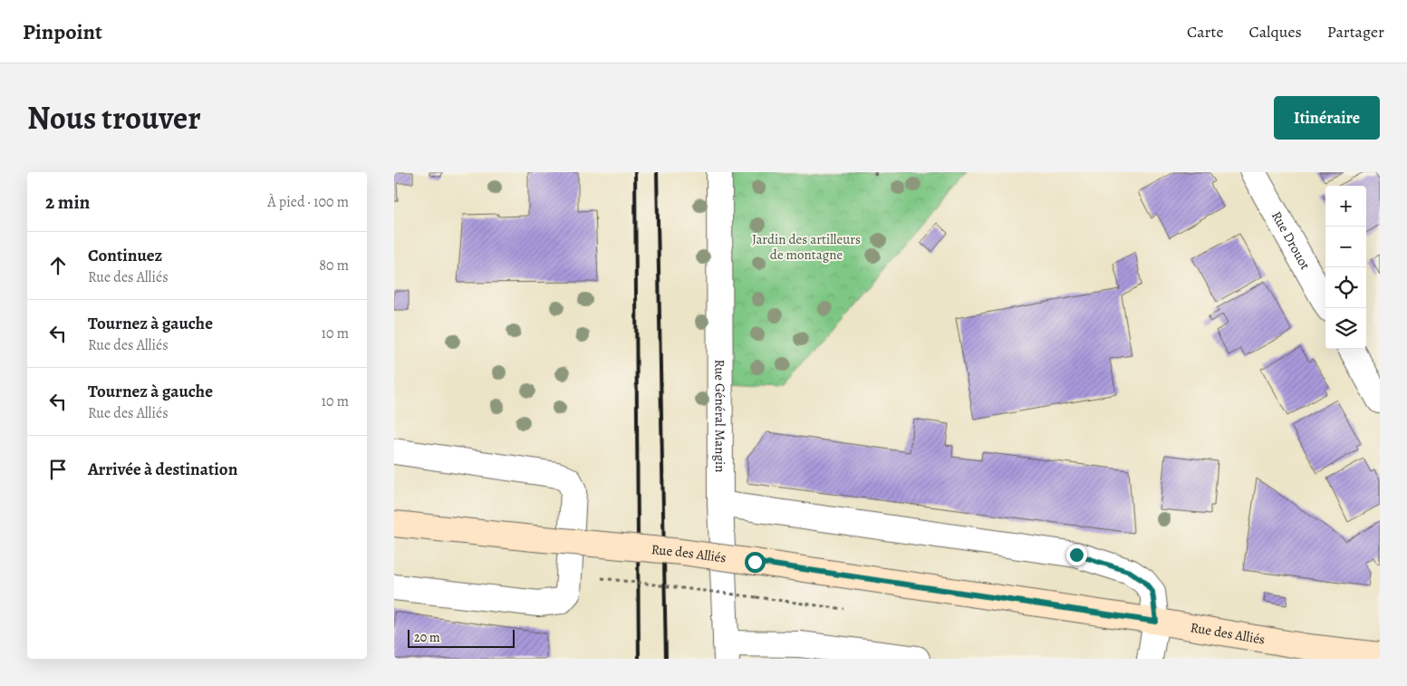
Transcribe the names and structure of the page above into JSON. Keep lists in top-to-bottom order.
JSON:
{
  "streets": {
    "main road": ["Rue des Alliés"],
    "street": ["Rue Drouot", "Rue Général Mangin"]
  },
  "parks": ["Jardin des artilleurs de montagne"],
  "scale_bar": "20 m",
  "page": {
    "header": "Pinpoint",
    "nav": ["Carte", "Calques", "Partager"],
    "title": "Nous trouver",
    "buttons": "Itinéraire",
    "heading": ["2 min", "À pied · 100 m"],
    "map_buttons": ["+", "−"],
    "list": [
      ["Continuez", "Rue des Alliés", "80 m"],
      ["Tournez à gauche", "Rue des Alliés", "10 m"],
      ["Tournez à gauche", "Rue des Alliés", "10 m"],
      "Arrivée à destination"
    ],
    "scale": "20 m"
  }
}
